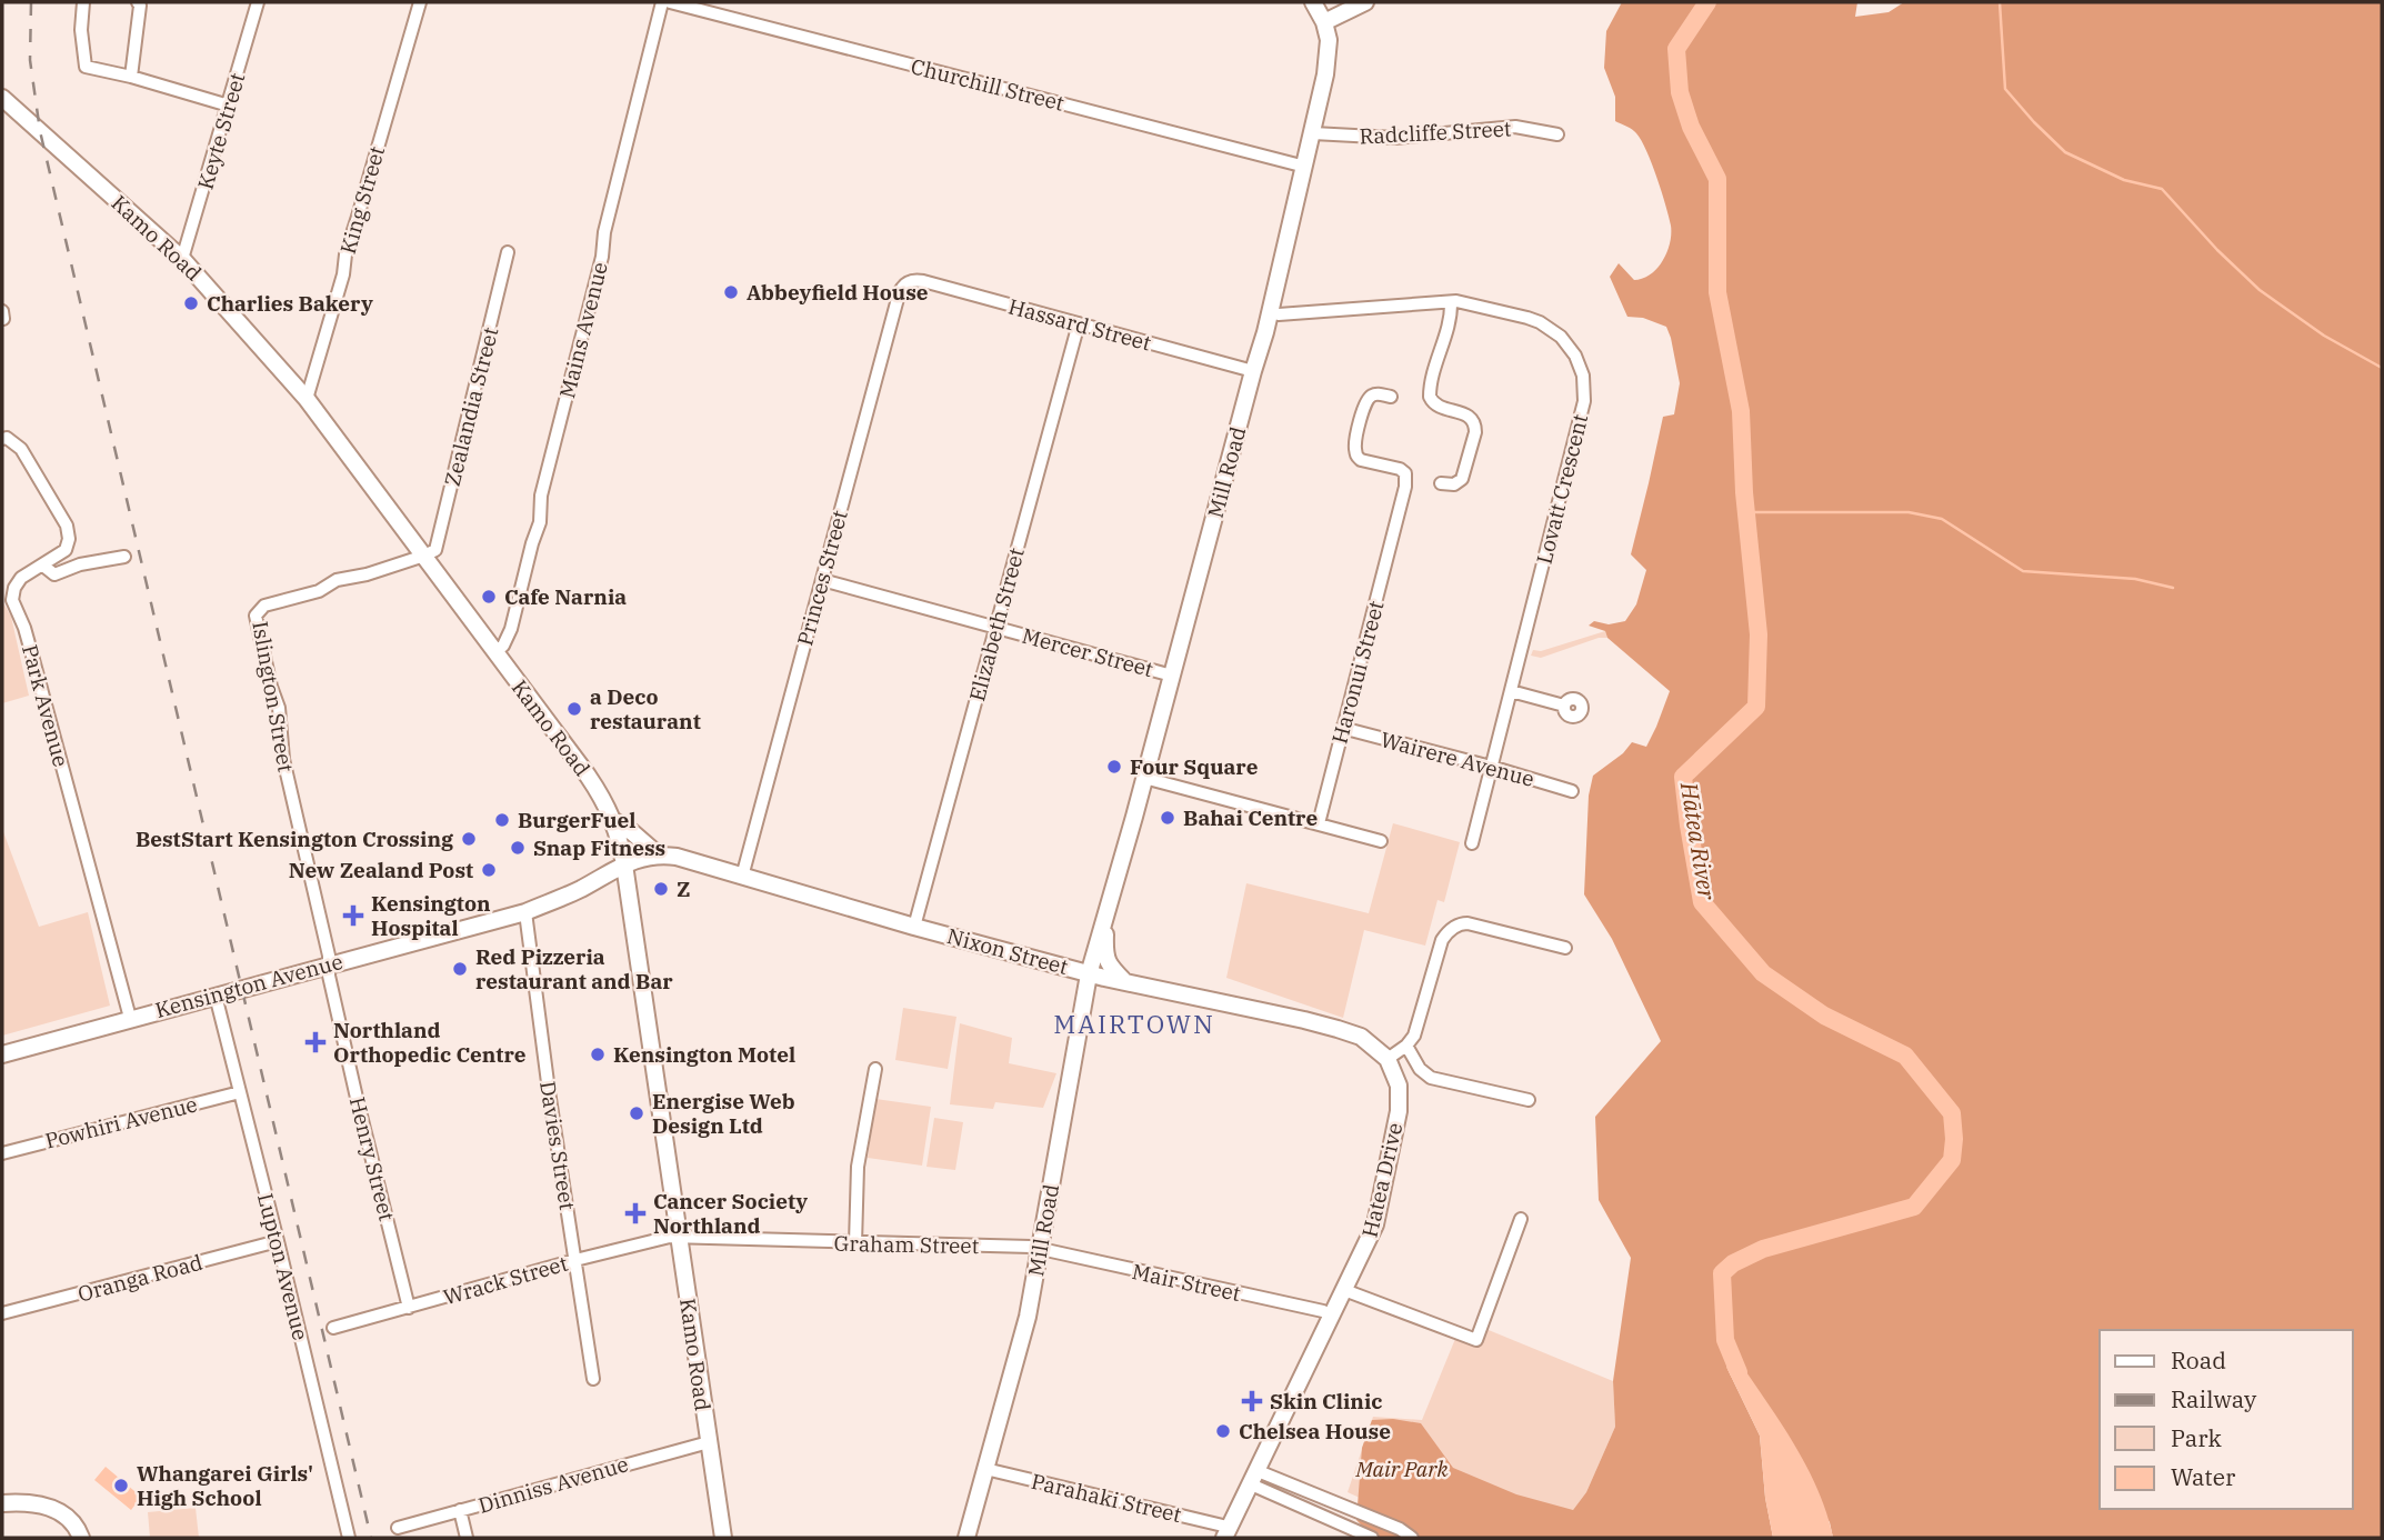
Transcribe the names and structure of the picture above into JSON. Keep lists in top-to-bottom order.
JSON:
{
  "streets": {
    "main road": [
      "Kamo Road",
      "Mill Road",
      "Nixon Street",
      "Kensington Avenue",
      "Hatea Drive"
    ],
    "street": [
      "Churchill Street",
      "Keyte Street",
      "Radcliffe Street",
      "King Street",
      "Hassard Street",
      "Mains Avenue",
      "Zealandia Street",
      "Lovatt Crescent",
      "Princes Street",
      "Elizabeth Street",
      "Mercer Street",
      "Haronui Street",
      "Islington Street",
      "Park Avenue",
      "Wairere Avenue",
      "Powhiri Avenue",
      "Davies Street",
      "Henry Street",
      "Graham Street",
      "Lupton Avenue",
      "Oranga Road",
      "Wrack Street",
      "Mair Street",
      "Dinniss Avenue",
      "Parahaki Street"
    ]
  },
  "crossings": [
    ["Churchill Street", "Mill Road"],
    ["Keyte Street", "Kamo Road"],
    ["Radcliffe Street", "Mill Road"],
    ["King Street", "Kamo Road"],
    ["Kamo Road", "Mains Avenue"],
    ["Kamo Road", "Zealandia Street"],
    ["Kamo Road", "Islington Street"],
    ["Kamo Road", "Nixon Street"],
    ["Kamo Road", "Kensington Avenue"],
    ["Kamo Road", "Graham Street"],
    ["Kamo Road", "Wrack Street"],
    ["Kamo Road", "Dinniss Avenue"],
    ["Hassard Street", "Mill Road"],
    ["Hassard Street", "Princes Street"],
    ["Hassard Street", "Elizabeth Street"],
    ["Zealandia Street", "Islington Street"],
    ["Mill Road", "Lovatt Crescent"],
    ["Mill Road", "Mercer Street"],
    ["Mill Road", "Nixon Street"],
    ["Mill Road", "Graham Street"],
    ["Mill Road", "Mair Street"],
    ["Mill Road", "Parahaki Street"],
    ["Lovatt Crescent", "Wairere Avenue"],
    ["Princes Street", "Mercer Street"],
    ["Princes Street", "Nixon Street"],
    ["Elizabeth Street", "Mercer Street"],
    ["Elizabeth Street", "Nixon Street"],
    ["Haronui Street", "Wairere Avenue"],
    ["Islington Street", "Kensington Avenue"],
    ["Islington Street", "Henry Street"],
    ["Park Avenue", "Kensington Avenue"],
    ["Nixon Street", "Kensington Avenue"],
    ["Nixon Street", "Hatea Drive"],
    ["Kensington Avenue", "Davies Street"],
    ["Kensington Avenue", "Henry Street"],
    ["Kensington Avenue", "Lupton Avenue"],
    ["Powhiri Avenue", "Lupton Avenue"],
    ["Davies Street", "Wrack Street"],
    ["Henry Street", "Wrack Street"],
    ["Hatea Drive", "Mair Street"],
    ["Hatea Drive", "Parahaki Street"],
    ["Graham Street", "Wrack Street"],
    ["Graham Street", "Mair Street"],
    ["Lupton Avenue", "Oranga Road"]
  ],
  "districts": ["MAIRTOWN"],
  "water": ["Hātea River"],
  "parks": ["Mair Park"],
  "places": {
    "other": [
      "Abbeyfield House",
      "Charlies Bakery",
      "Cafe Narnia",
      "a Deco restaurant",
      "Four Square",
      "Bahai Centre",
      "BurgerFuel",
      "BestStart Kensington Crossing",
      "Snap Fitness",
      "New Zealand Post",
      "Z",
      "Red Pizzeria restaurant and Bar",
      "Kensington Motel",
      "Energise Web Design Ltd",
      "Chelsea House",
      "Whangarei Girls' High School"
    ],
    "health": [
      "Kensington Hospital",
      "Northland Orthopedic Centre",
      "Cancer Society Northland",
      "Skin Clinic"
    ]
  },
  "legend": [
    "Road",
    "Railway",
    "Park",
    "Water"
  ]
}
